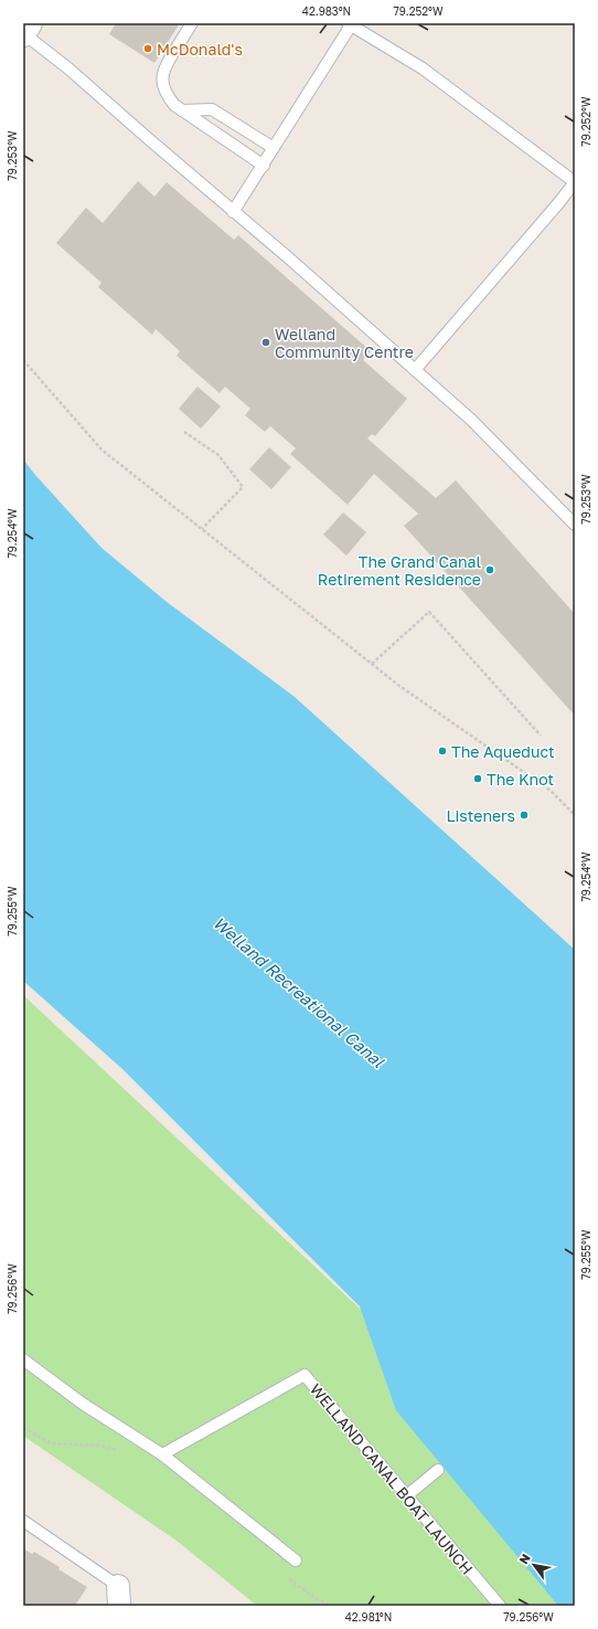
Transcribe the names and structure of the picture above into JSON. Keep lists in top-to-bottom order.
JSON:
{
  "streets": {
    "lane": ["WELLAND CANAL BOAT LAUNCH"]
  },
  "water": ["Welland Recreational Canal"],
  "places": [
    "McDonald's",
    "Welland Community Centre",
    "The Grand Canal Retirement Residence",
    "The Aqueduct",
    "The Knot",
    "Listeners"
  ],
  "north": "top left",
  "coordinates": [
    "42.983°N",
    "79.252°W",
    "79.253°W",
    "79.254°W",
    "79.255°W",
    "79.256°W",
    "42.981°N"
  ]
}
